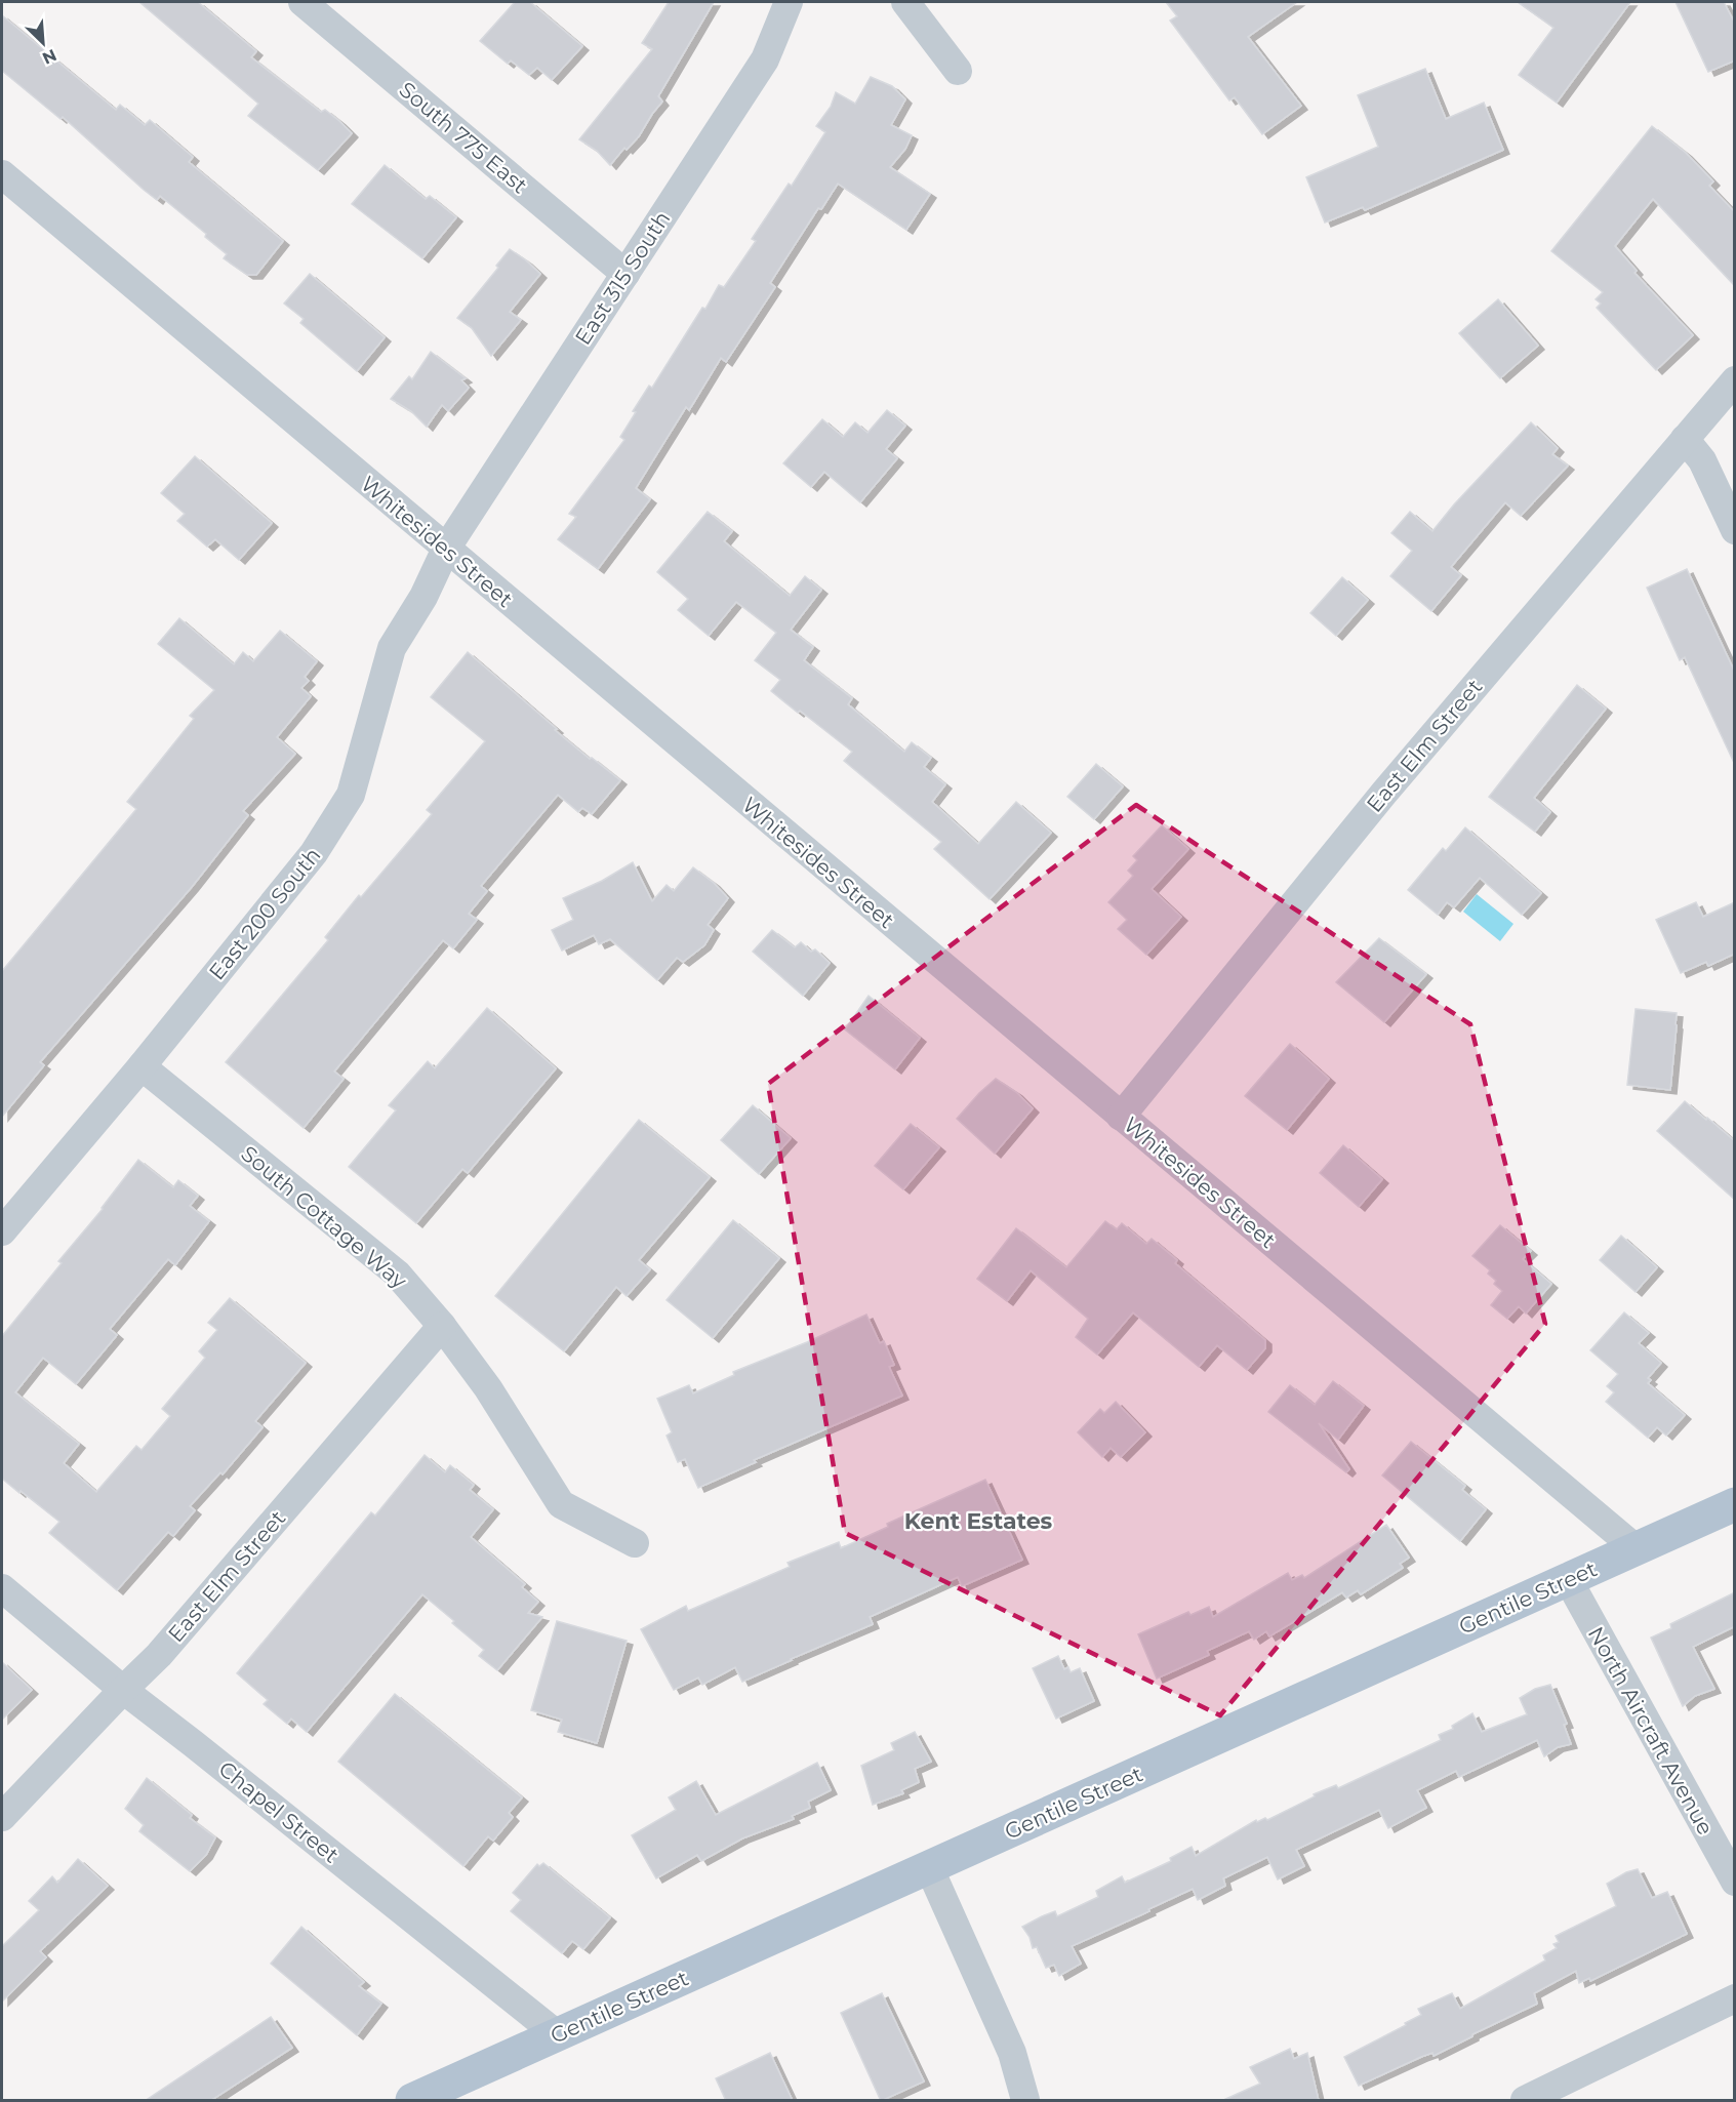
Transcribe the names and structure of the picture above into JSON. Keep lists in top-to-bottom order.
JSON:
{
  "streets": {
    "main road": ["Gentile Street"],
    "street": [
      "South 775 East",
      "East 315 South",
      "Whitesides Street",
      "East Elm Street",
      "East 200 South",
      "South Cottage Way",
      "North Aircraft Avenue",
      "Chapel Street"
    ]
  },
  "crossings": [
    ["South 775 East", "East 315 South"],
    ["East 315 South", "Whitesides Street"],
    ["East 315 South", "East 200 South"],
    ["Whitesides Street", "East Elm Street"],
    ["Whitesides Street", "East 200 South"],
    ["Whitesides Street", "Gentile Street"],
    ["East Elm Street", "South Cottage Way"],
    ["East Elm Street", "Chapel Street"],
    ["East 200 South", "South Cottage Way"],
    ["Gentile Street", "North Aircraft Avenue"],
    ["Gentile Street", "Chapel Street"]
  ],
  "districts": ["Kent Estates"],
  "north": "bottom right"
}
